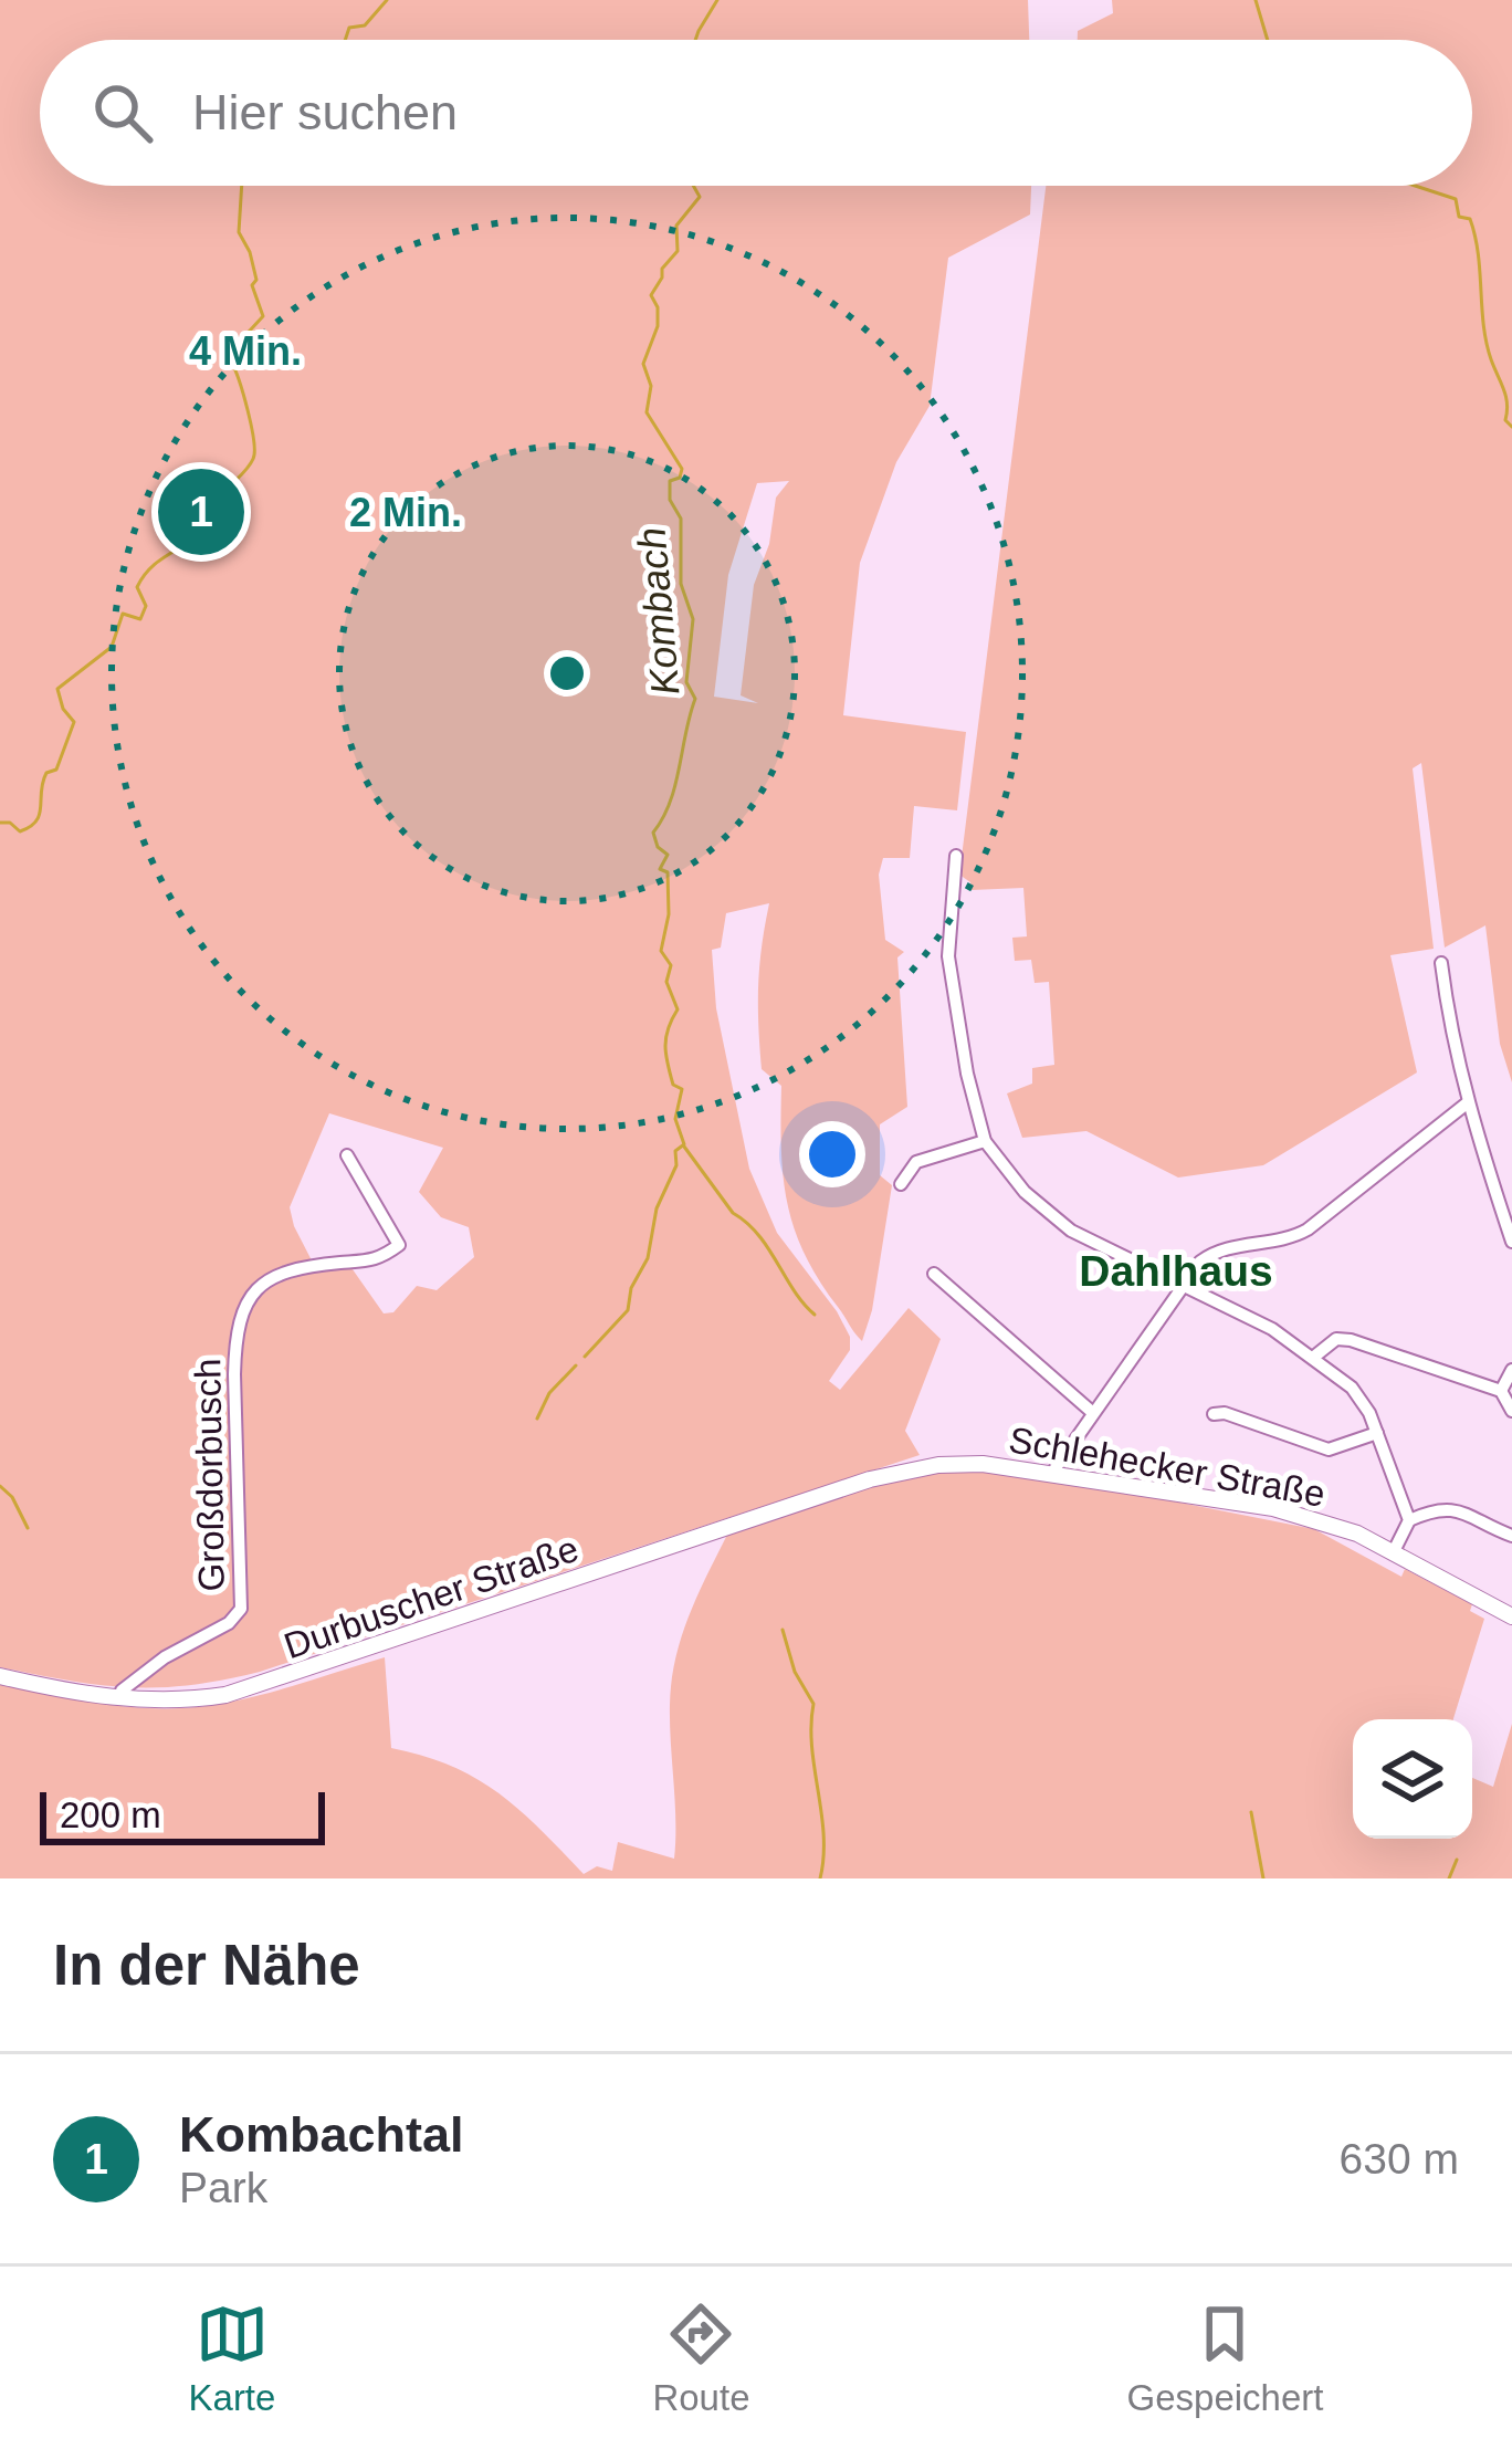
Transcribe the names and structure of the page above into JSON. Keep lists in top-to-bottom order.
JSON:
{
  "streets": {
    "main road": ["Schlehecker Straße", "Durbuscher Straße"],
    "street": ["Großdorbusch"]
  },
  "crossings": [
    ["Schlehecker Straße", "Durbuscher Straße"],
    ["Großdorbusch", "Durbuscher Straße"]
  ],
  "districts": ["Dahlhaus"],
  "water": ["Kombach"],
  "scale_bar": "200 m",
  "page": {
    "search": "Hier suchen",
    "pins": "1",
    "scale": "200 m",
    "heading": "In der Nähe",
    "list": [
      {
        "mark": "1",
        "name": "Kombachtal",
        "note": "Park",
        "value": "630 m"
      }
    ],
    "nav": ["Karte", "Route", "Gespeichert"]
  },
  "rings": ["4 Min.", "2 Min."]
}
